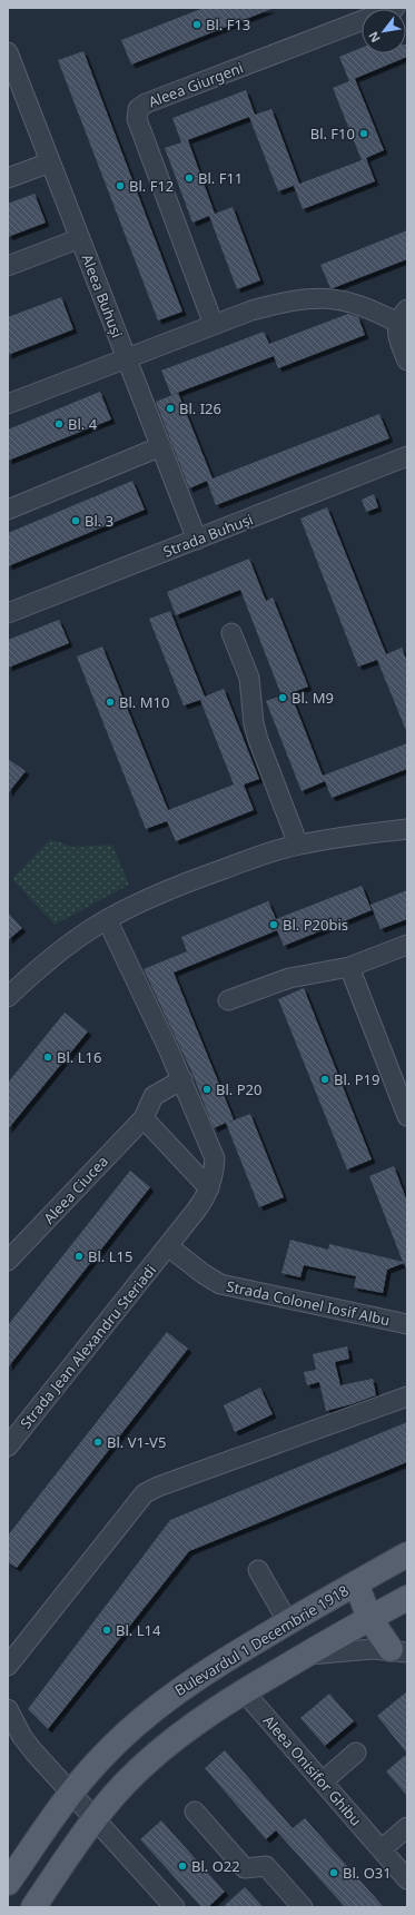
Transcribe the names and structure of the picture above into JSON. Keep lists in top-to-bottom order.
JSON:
{
  "streets": {
    "main road": ["Bulevardul 1 Decembrie 1918"],
    "street": [
      "Aleea Giurgeni",
      "Aleea Buhuși",
      "Strada Buhuși",
      "Aleea Ciucea",
      "Strada Colonel Iosif Albu",
      "Strada Jean Alexandru Steriadi",
      "Aleea Onisifor Ghibu"
    ]
  },
  "crossings": [
    ["Aleea Buhuși", "Strada Buhuși"],
    ["Strada Colonel Iosif Albu", "Strada Jean Alexandru Steriadi"]
  ],
  "places": [
    "Bl. F13",
    "Bl. F10",
    "Bl. F11",
    "Bl. F12",
    "Bl. I26",
    "Bl. 4",
    "Bl. 3",
    "Bl. M9",
    "Bl. M10",
    "Bl. P20bis",
    "Bl. L16",
    "Bl. P19",
    "Bl. P20",
    "Bl. L15",
    "Bl. V1-V5",
    "Bl. L14",
    "Bl. O22",
    "Bl. O31"
  ],
  "north": "bottom left"
}
